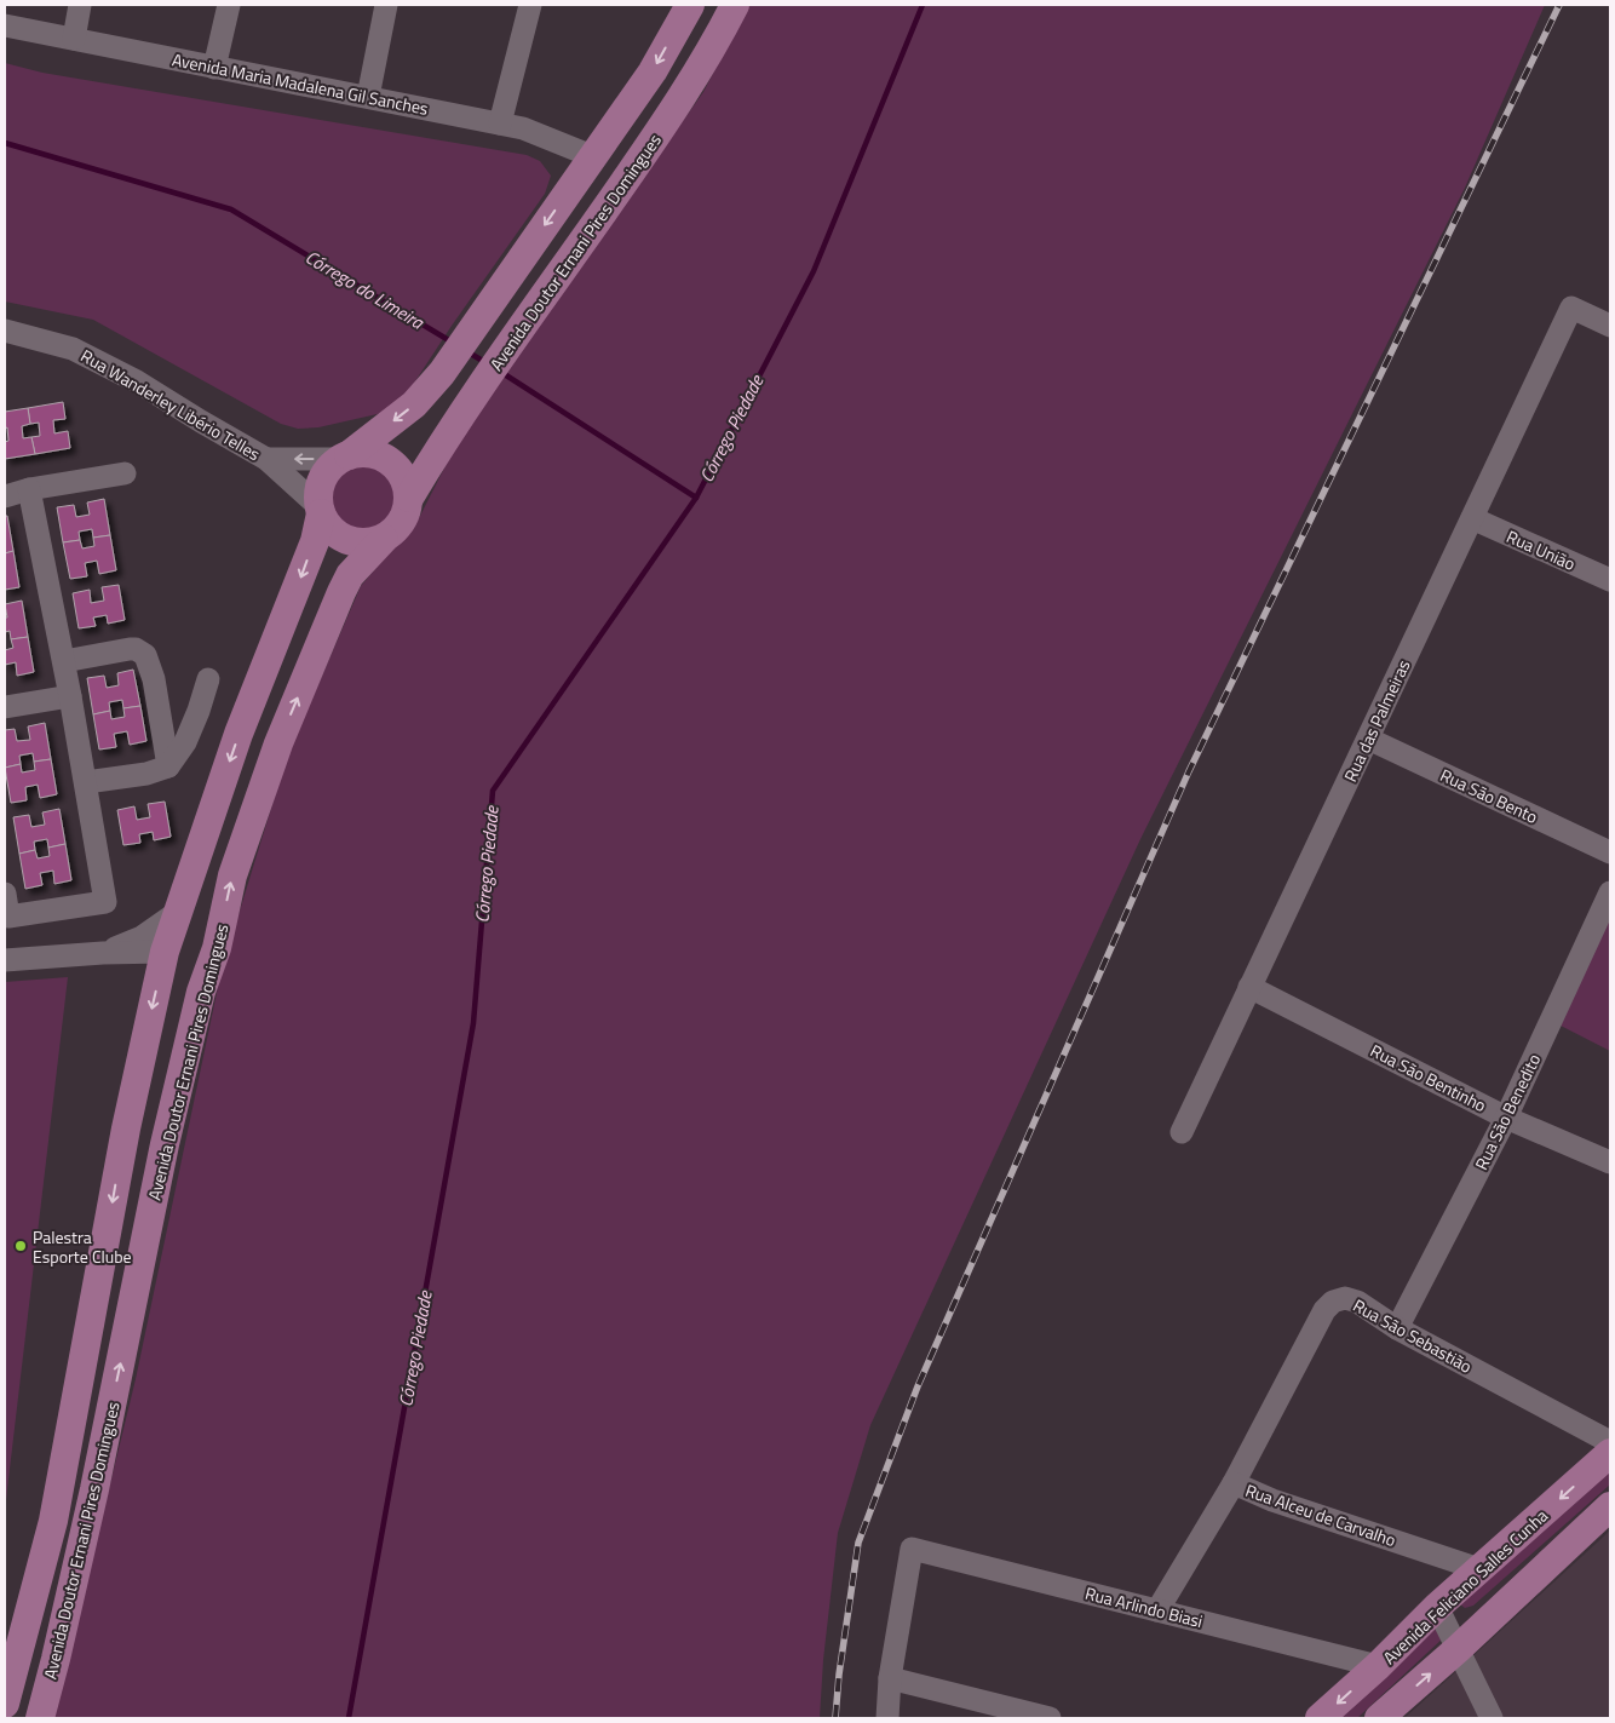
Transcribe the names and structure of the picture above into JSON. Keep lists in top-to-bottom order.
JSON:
{
  "streets": {
    "main road": ["Avenida Doutor Ernani Pires Domingues", "Avenida Feliciano Salles Cunha"],
    "street": [
      "Avenida Maria Madalena Gil Sanches",
      "Rua Wanderley Libério Telles",
      "Rua União",
      "Rua das Palmeiras",
      "Rua São Bento",
      "Rua São Bentinho",
      "Rua São Benedito",
      "Rua São Sebastião",
      "Rua Alceu de Carvalho",
      "Rua Arlindo Biasi"
    ]
  },
  "crossings": [
    ["Avenida Doutor Ernani Pires Domingues", "Rua Wanderley Libério Telles"],
    ["Rua União", "Rua das Palmeiras"],
    ["Rua das Palmeiras", "Rua São Bento"],
    ["Rua das Palmeiras", "Rua São Bentinho"],
    ["Rua São Bentinho", "Rua São Benedito"],
    ["Rua São Benedito", "Rua São Sebastião"],
    ["Rua São Sebastião", "Rua Alceu de Carvalho"],
    ["Rua Alceu de Carvalho", "Avenida Feliciano Salles Cunha"],
    ["Rua Alceu de Carvalho", "Rua Arlindo Biasi"],
    ["Avenida Feliciano Salles Cunha", "Rua Arlindo Biasi"]
  ],
  "water": ["Córrego do Limeira", "Córrego Piedade"],
  "places": ["Palestra Esporte Clube"]
}
